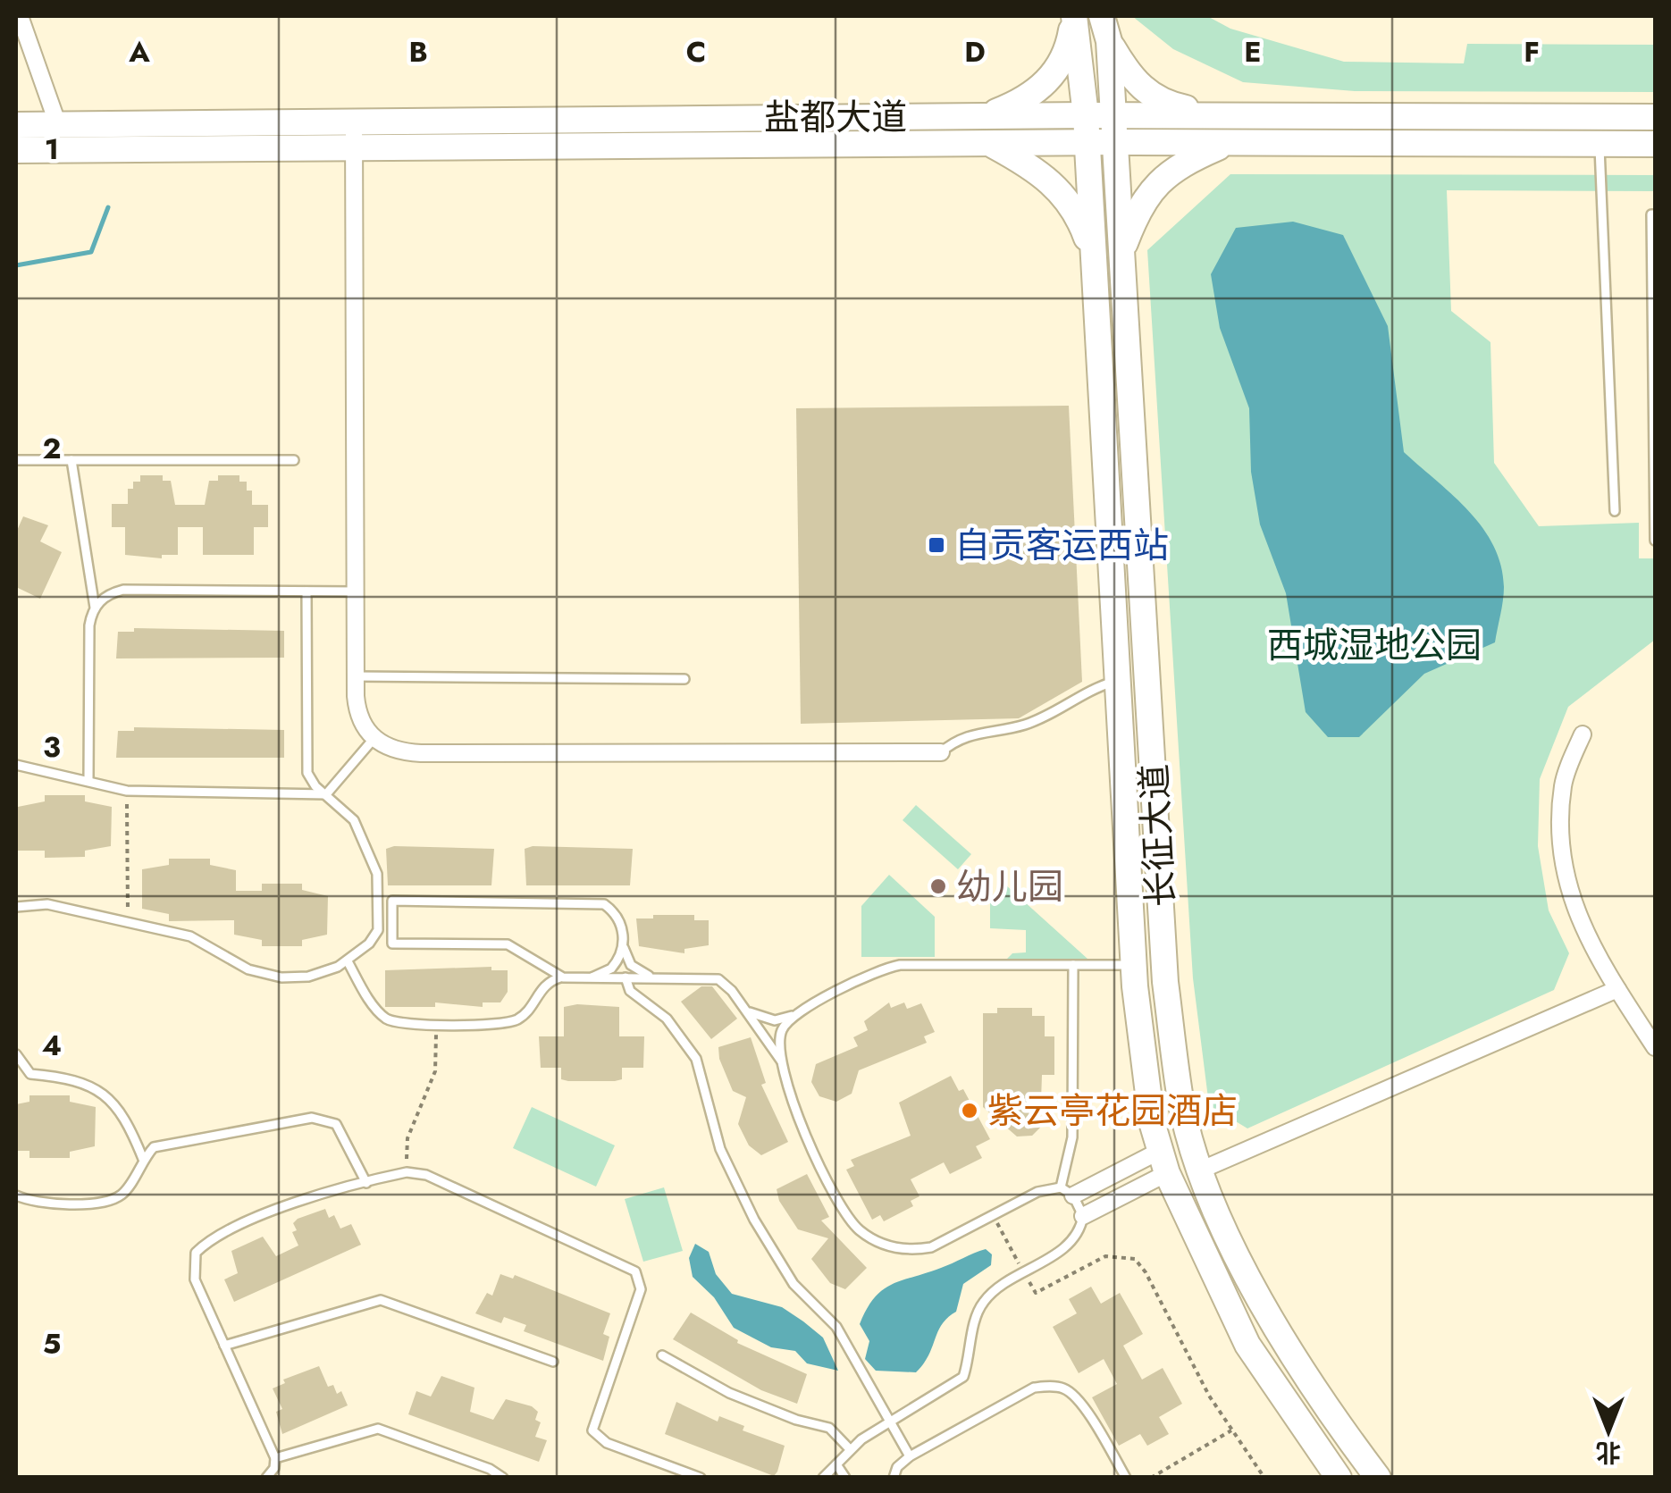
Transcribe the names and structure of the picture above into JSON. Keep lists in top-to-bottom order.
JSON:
{
  "streets": {
    "main road": ["盐都大道", "长征大道"]
  },
  "crossings": [
    ["盐都大道", "长征大道"]
  ],
  "parks": ["西城湿地公园"],
  "places": {
    "transit": ["自贡客运西站"],
    "other": ["幼儿园", "紫云亭花园酒店"]
  },
  "north": "bottom",
  "grid": {
    "columns": [
      "A",
      "B",
      "C",
      "D",
      "E",
      "F"
    ],
    "rows": [
      "1",
      "2",
      "3",
      "4",
      "5"
    ]
  }
}
